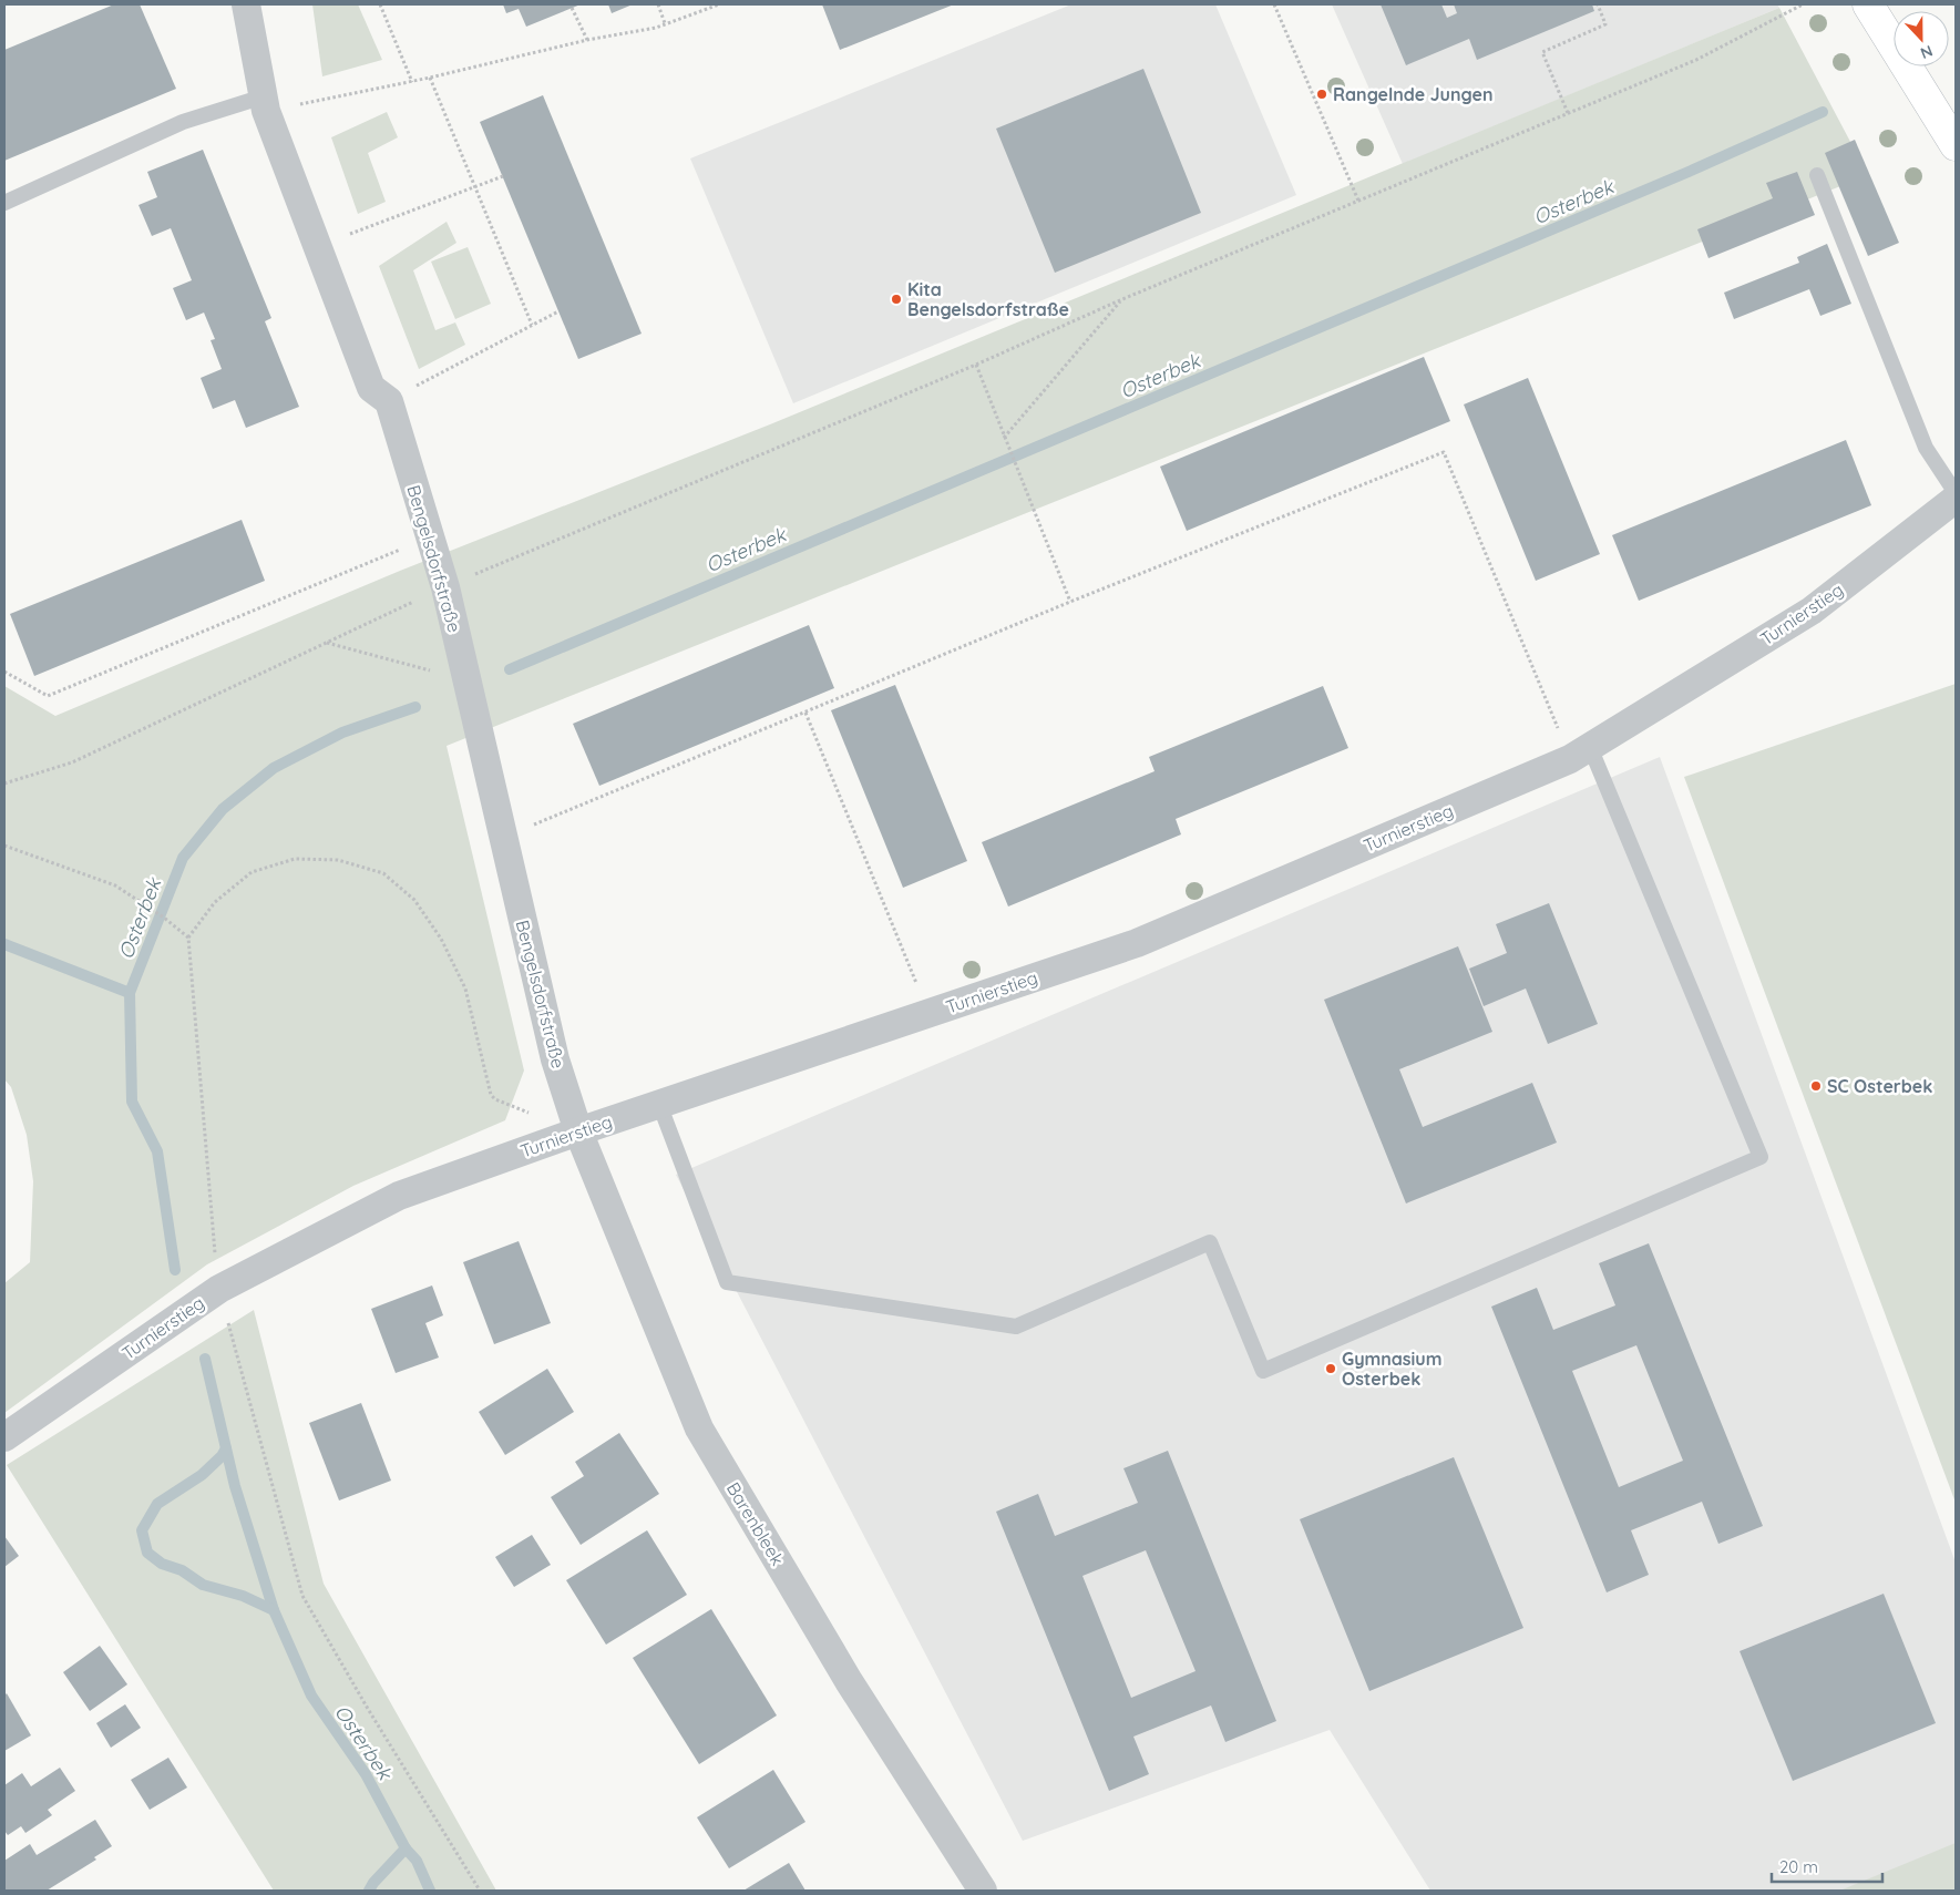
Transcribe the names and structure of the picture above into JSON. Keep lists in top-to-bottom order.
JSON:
{
  "streets": {
    "street": ["Bengelsdorfstraße", "Turnierstieg", "Barenbleek"]
  },
  "crossings": [
    ["Bengelsdorfstraße", "Turnierstieg"],
    ["Bengelsdorfstraße", "Barenbleek"],
    ["Turnierstieg", "Barenbleek"]
  ],
  "water": ["Osterbek"],
  "places": [
    "Rangelnde Jungen",
    "Kita Bengelsdorfstraße",
    "SC Osterbek",
    "Gymnasium Osterbek"
  ],
  "scale_bar": "20 m",
  "north": "bottom"
}
